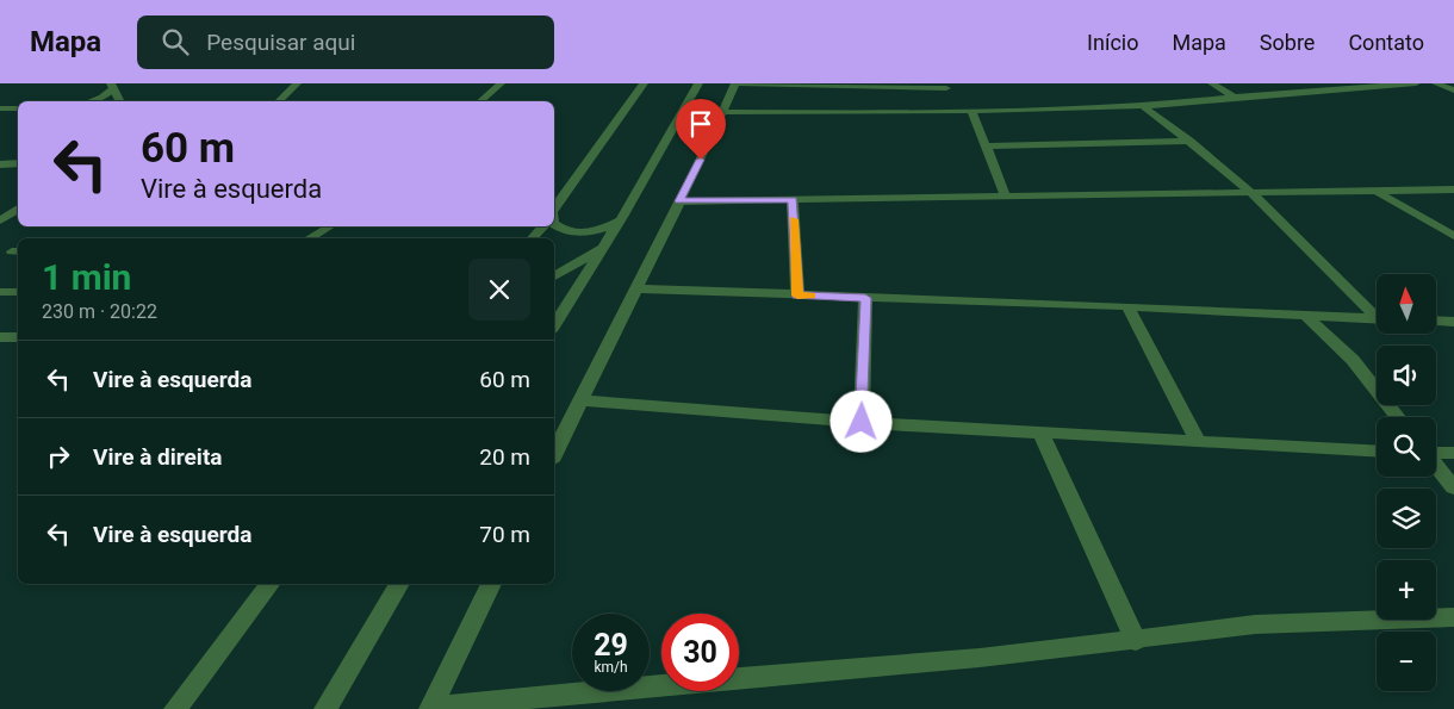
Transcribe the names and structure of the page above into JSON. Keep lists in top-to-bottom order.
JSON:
{
  "north": "top",
  "page": {
    "header": "Mapa",
    "search": "Pesquisar aqui",
    "nav": [
      "Início",
      "Mapa",
      "Sobre",
      "Contato"
    ],
    "turn": ["60 m", "Vire à esquerda"],
    "heading": ["1 min", "230 m · 20:22"],
    "map_buttons": ["+", "−"],
    "list": [
      {
        "name": "Vire à esquerda",
        "value": "60 m"
      },
      {
        "name": "Vire à direita",
        "value": "20 m"
      },
      {
        "name": "Vire à esquerda",
        "value": "70 m"
      }
    ],
    "speed": "29 km/h",
    "limit": "30"
  }
}
